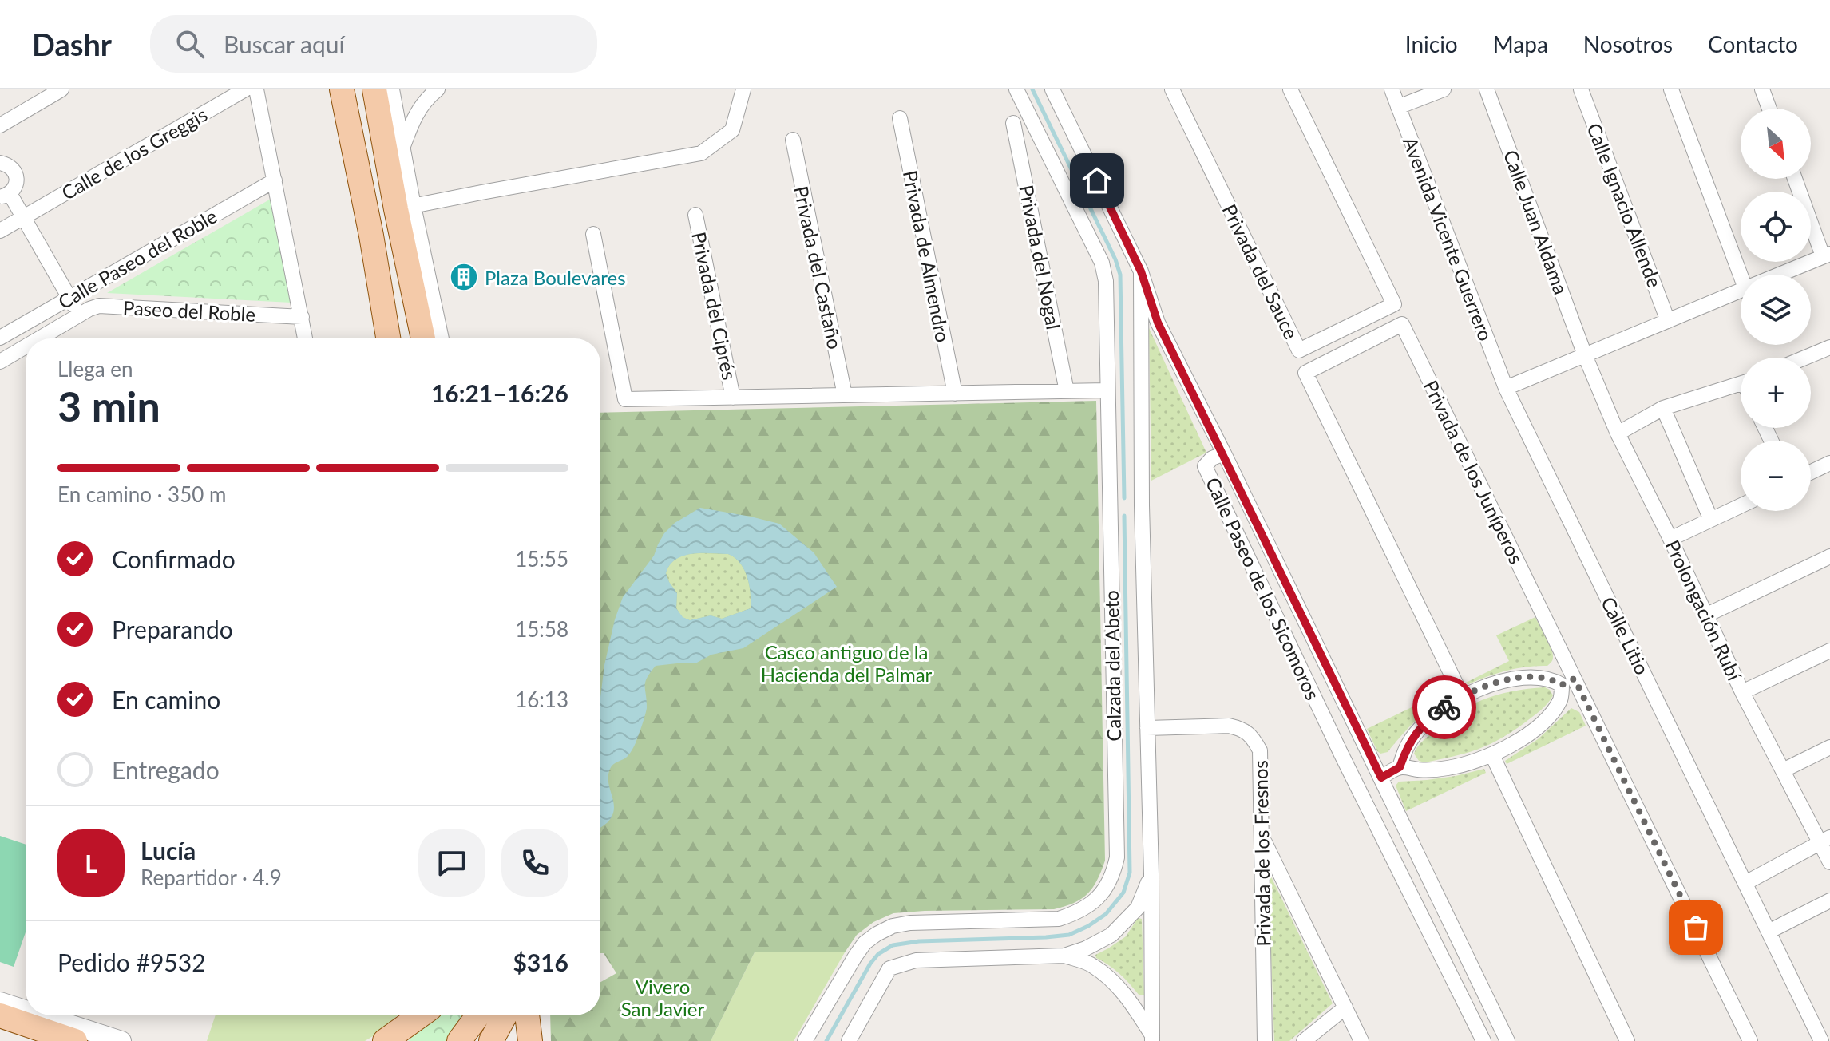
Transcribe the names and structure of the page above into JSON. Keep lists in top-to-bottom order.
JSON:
{
  "streets": {
    "street": [
      "Calle de los Greggis",
      "Calle Ignacio Allende",
      "Calle Juan Aldama",
      "Avenida Vicente Guerrero",
      "Privada de Almendro",
      "Privada del Nogal",
      "Calle Paseo del Roble",
      "Privada del Castaño",
      "Privada del Sauce",
      "Privada del Ciprés",
      "Paseo del Roble",
      "Privada de los Juníperos",
      "Calle Paseo de los Sicomoros",
      "Prolongación Rubí",
      "Calle Litio",
      "Calzada del Abeto",
      "Privada de los Fresnos"
    ]
  },
  "crossings": [
    ["Calle Juan Aldama", "Prolongación Rubí"],
    ["Avenida Vicente Guerrero", "Calle Litio"],
    ["Calle Paseo del Roble", "Paseo del Roble"],
    ["Calzada del Abeto", "Privada de los Fresnos"]
  ],
  "parks": ["Casco antiguo de la Hacienda del Palmar", "Vivero San Javier"],
  "places": {
    "building": ["Plaza Boulevares"]
  },
  "north": "bottom right",
  "page": {
    "header": "Dashr",
    "search": "Buscar aquí",
    "nav": [
      "Inicio",
      "Mapa",
      "Nosotros",
      "Contacto"
    ],
    "map_buttons": ["+", "−"],
    "heading": ["3 min", "Llega en", "16:21–16:26"],
    "panel": [
      "Lucía",
      "Repartidor · 4.9",
      "Pedido #9532",
      "$316"
    ],
    "bar": "En camino · 350 m",
    "list": [
      ["Confirmado", "15:55"],
      ["Preparando", "15:58"],
      ["En camino", "16:13"],
      "Entregado"
    ],
    "round": "L"
  }
}
